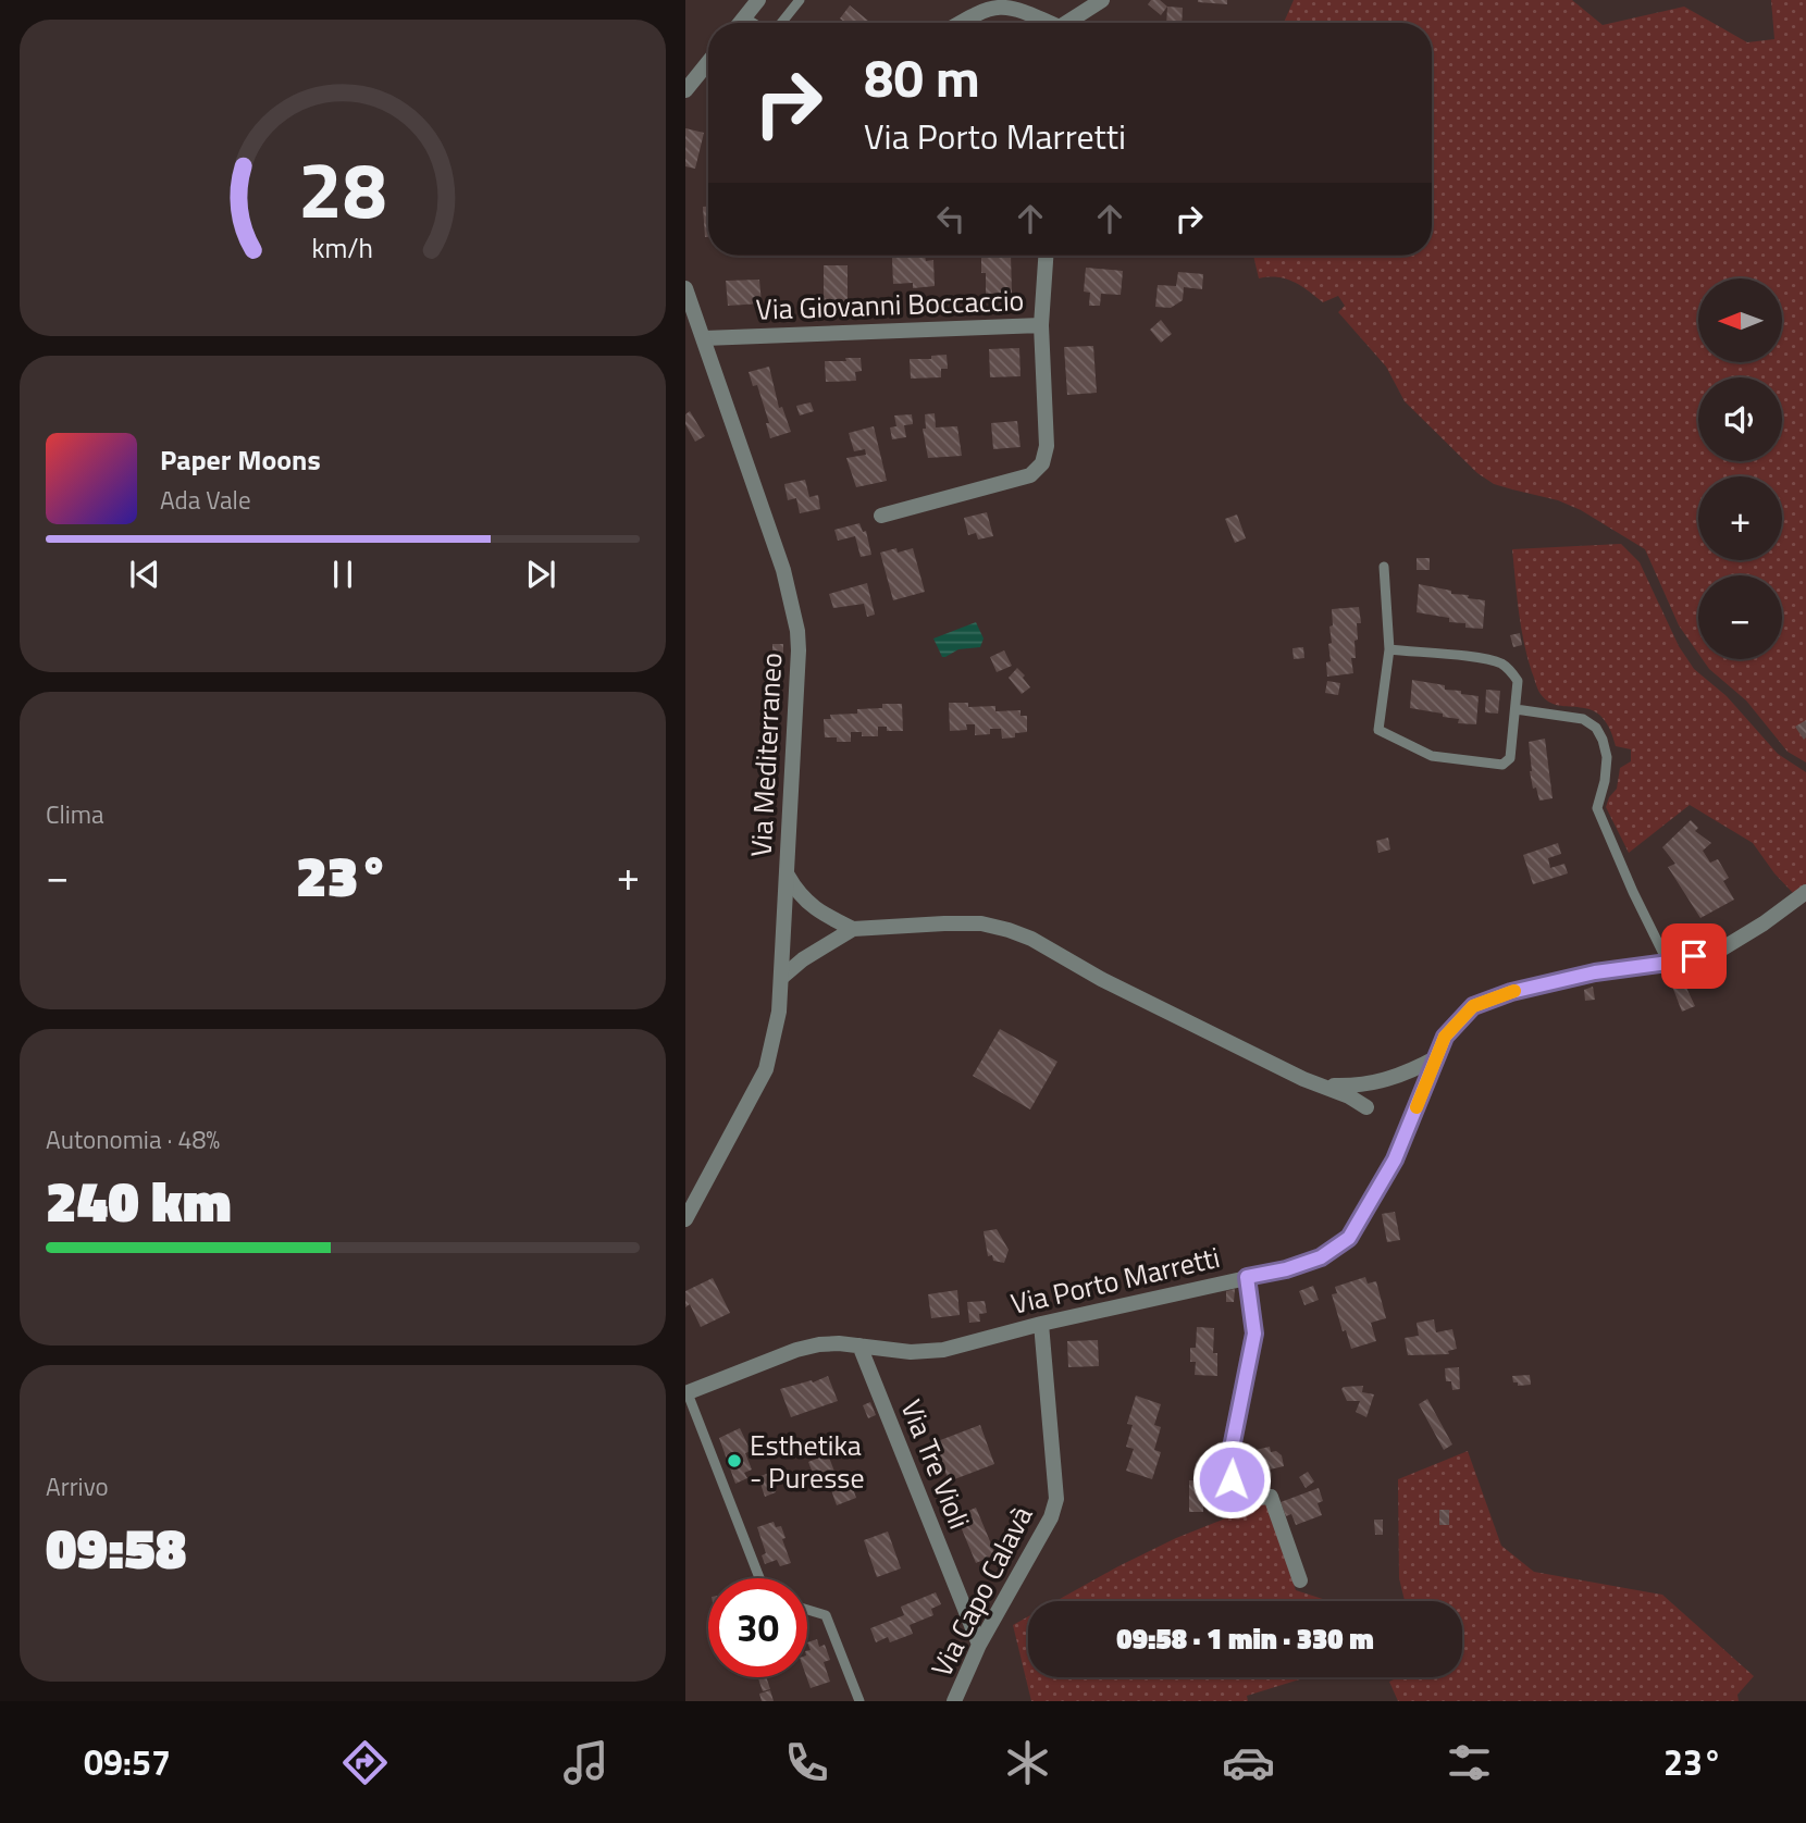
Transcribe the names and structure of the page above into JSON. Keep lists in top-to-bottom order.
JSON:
{
  "streets": {
    "street": [
      "Via Giovanni Boccaccio",
      "Via Mediterraneo",
      "Via Porto Marretti",
      "Via Tre Violi",
      "Via Capo Calavà"
    ]
  },
  "crossings": [
    ["Via Giovanni Boccaccio", "Via Mediterraneo"],
    ["Via Porto Marretti", "Via Tre Violi"],
    ["Via Porto Marretti", "Via Capo Calavà"],
    ["Via Tre Violi", "Via Capo Calavà"]
  ],
  "places": ["Esthetika - Puresse"],
  "north": "left",
  "page": {
    "turn": ["80 m", "Via Porto Marretti"],
    "map_buttons": ["+", "−"],
    "song": ["Paper Moons", "Ada Vale"],
    "tile": [
      "Clima",
      ["Autonomia · 48%", "240 km"],
      ["Arrivo", "09:58"]
    ],
    "heat": ["−", "23°", "+"],
    "limit": "30",
    "trip": "09:58 · 1 min · 330 m",
    "tabs": ["09:57", "23°"],
    "gauge": ["28", "km/h"]
  }
}
